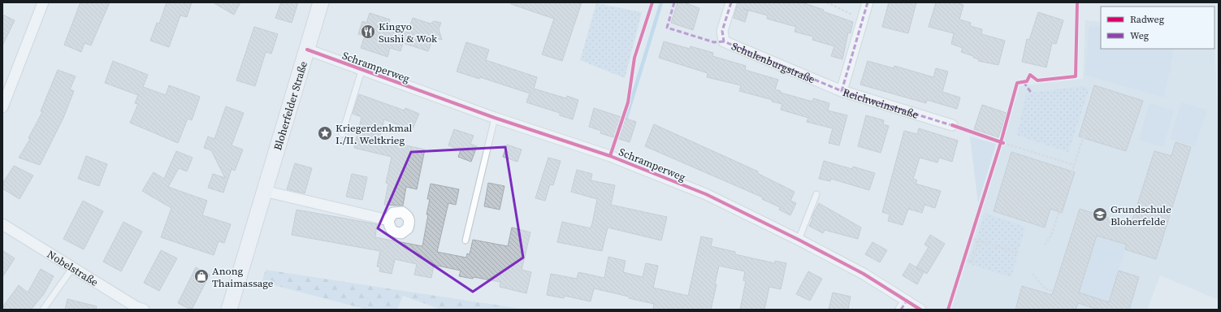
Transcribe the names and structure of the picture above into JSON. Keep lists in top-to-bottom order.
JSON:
{
  "streets": {
    "street": [
      "Schulenburgstraße",
      "Schramperweg",
      "Reichweinstraße",
      "Bloherfelder Straße",
      "Nobelstraße"
    ]
  },
  "crossings": [
    ["Schulenburgstraße", "Reichweinstraße"],
    ["Schramperweg", "Bloherfelder Straße"]
  ],
  "places": {
    "restaurant": ["Kingyo Sushi & Wok"],
    "place": ["Kriegerdenkmal I./II. Weltkrieg"],
    "school or university": ["Grundschule Bloherfelde"],
    "shop": ["Anong Thaimassage"]
  },
  "legend": ["Radweg", "Weg"]
}
